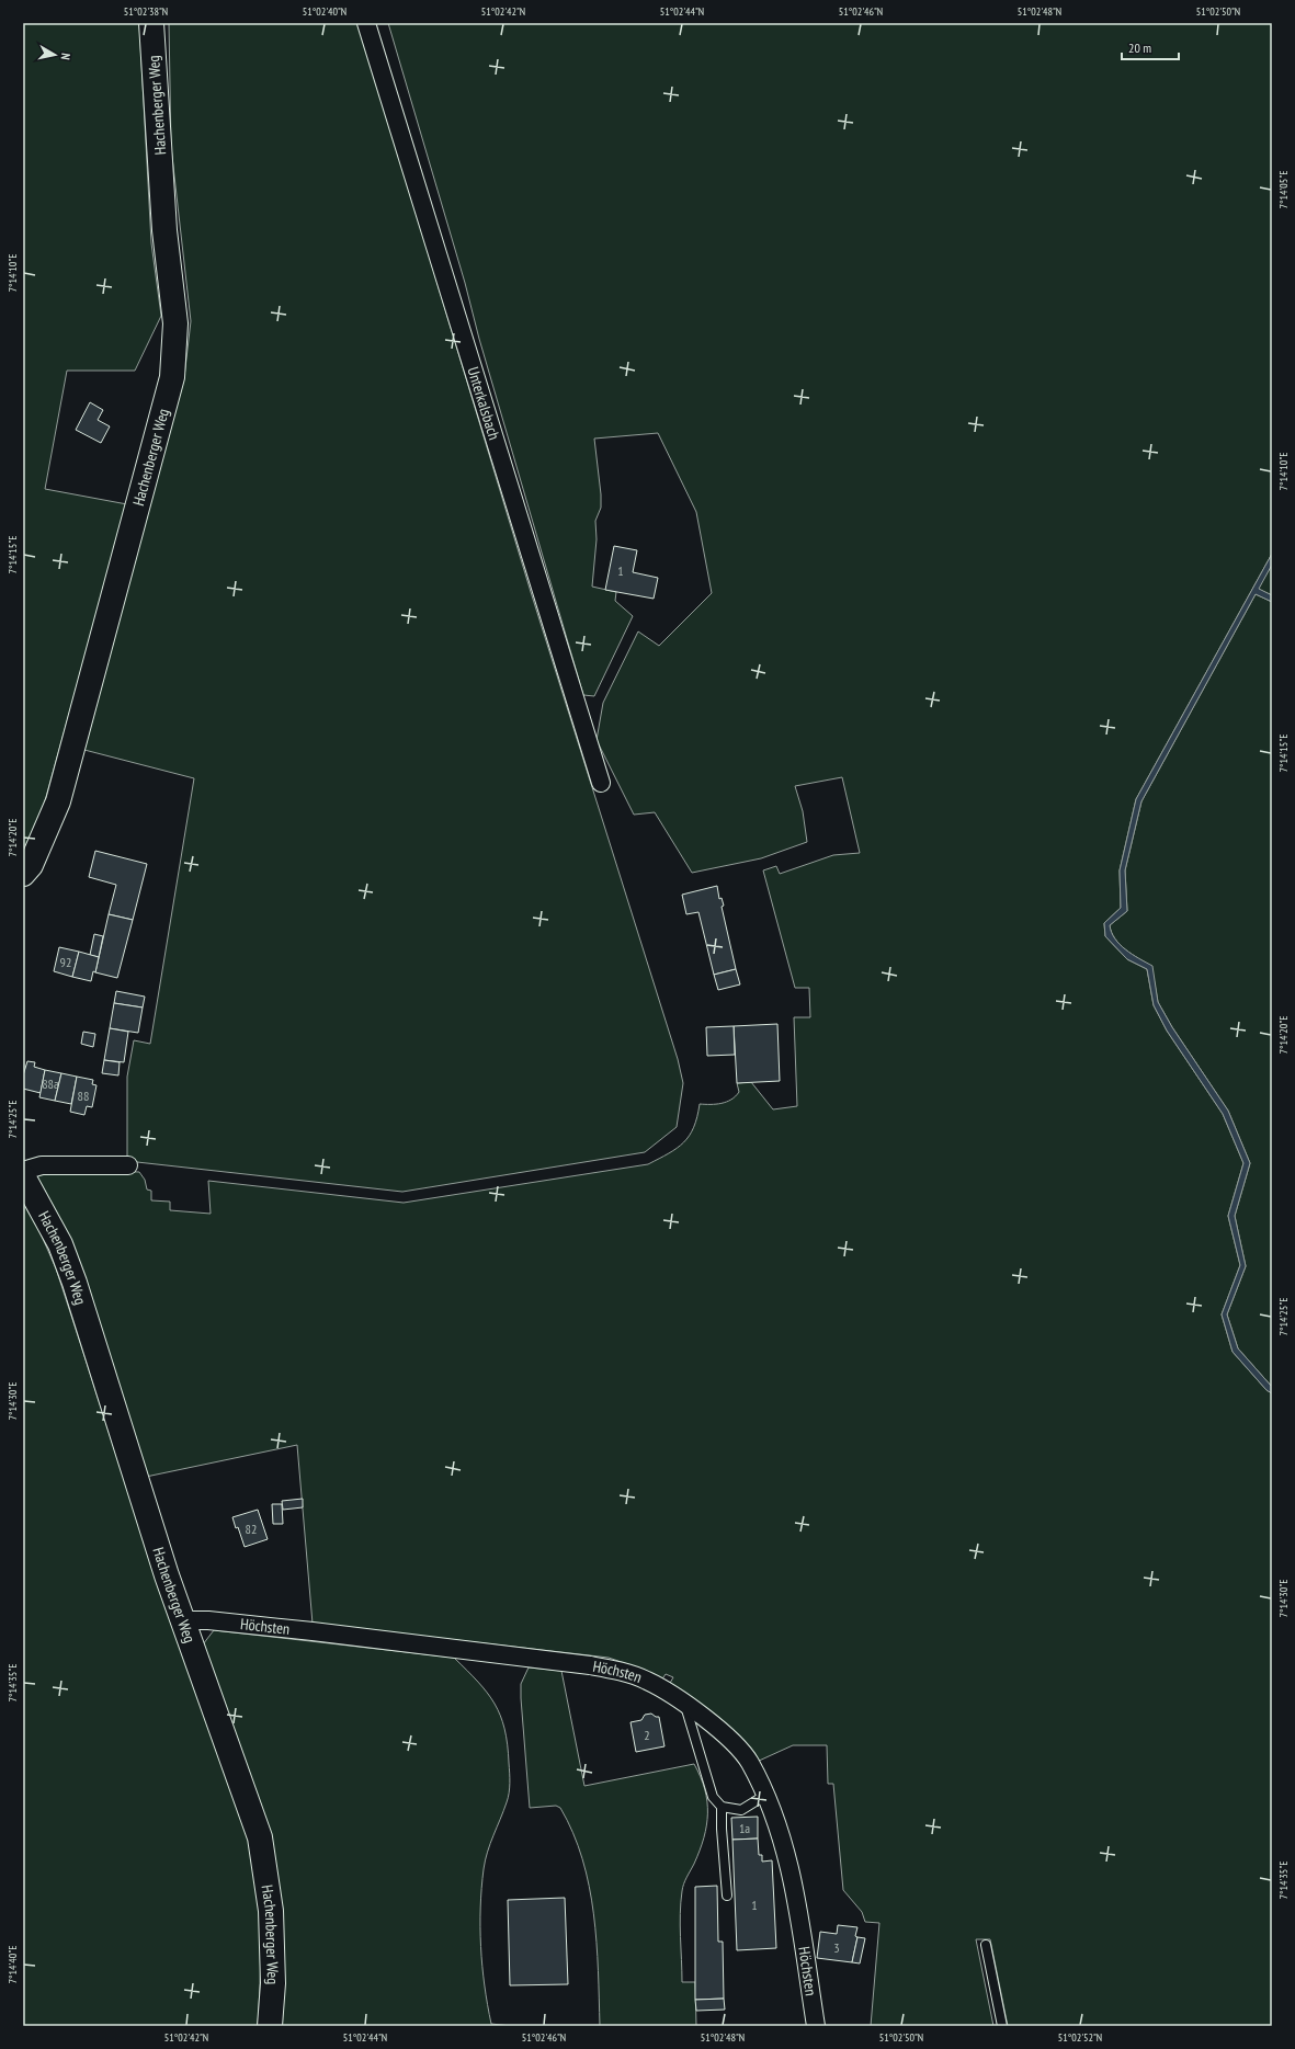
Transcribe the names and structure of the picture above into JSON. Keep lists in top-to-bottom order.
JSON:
{
  "streets": {
    "street": ["Hachenberger Weg", "Unterkalsbach", "Höchsten"]
  },
  "crossings": [
    ["Hachenberger Weg", "Höchsten"]
  ],
  "house_numbers": [
    "1",
    "92",
    "88a",
    "88",
    "82",
    "2",
    "1a",
    "1",
    "3"
  ],
  "scale_bar": "20 m",
  "north": "right",
  "coordinates": [
    "51°02'38\"N",
    "51°02'40\"N",
    "51°02'42\"N",
    "51°02'44\"N",
    "51°02'46\"N",
    "51°02'48\"N",
    "51°02'50\"N",
    "7°14'05\"E",
    "7°14'10\"E",
    "7°14'15\"E",
    "7°14'20\"E",
    "7°14'25\"E",
    "7°14'30\"E",
    "7°14'35\"E",
    "7°14'40\"E",
    "51°02'52\"N"
  ]
}
